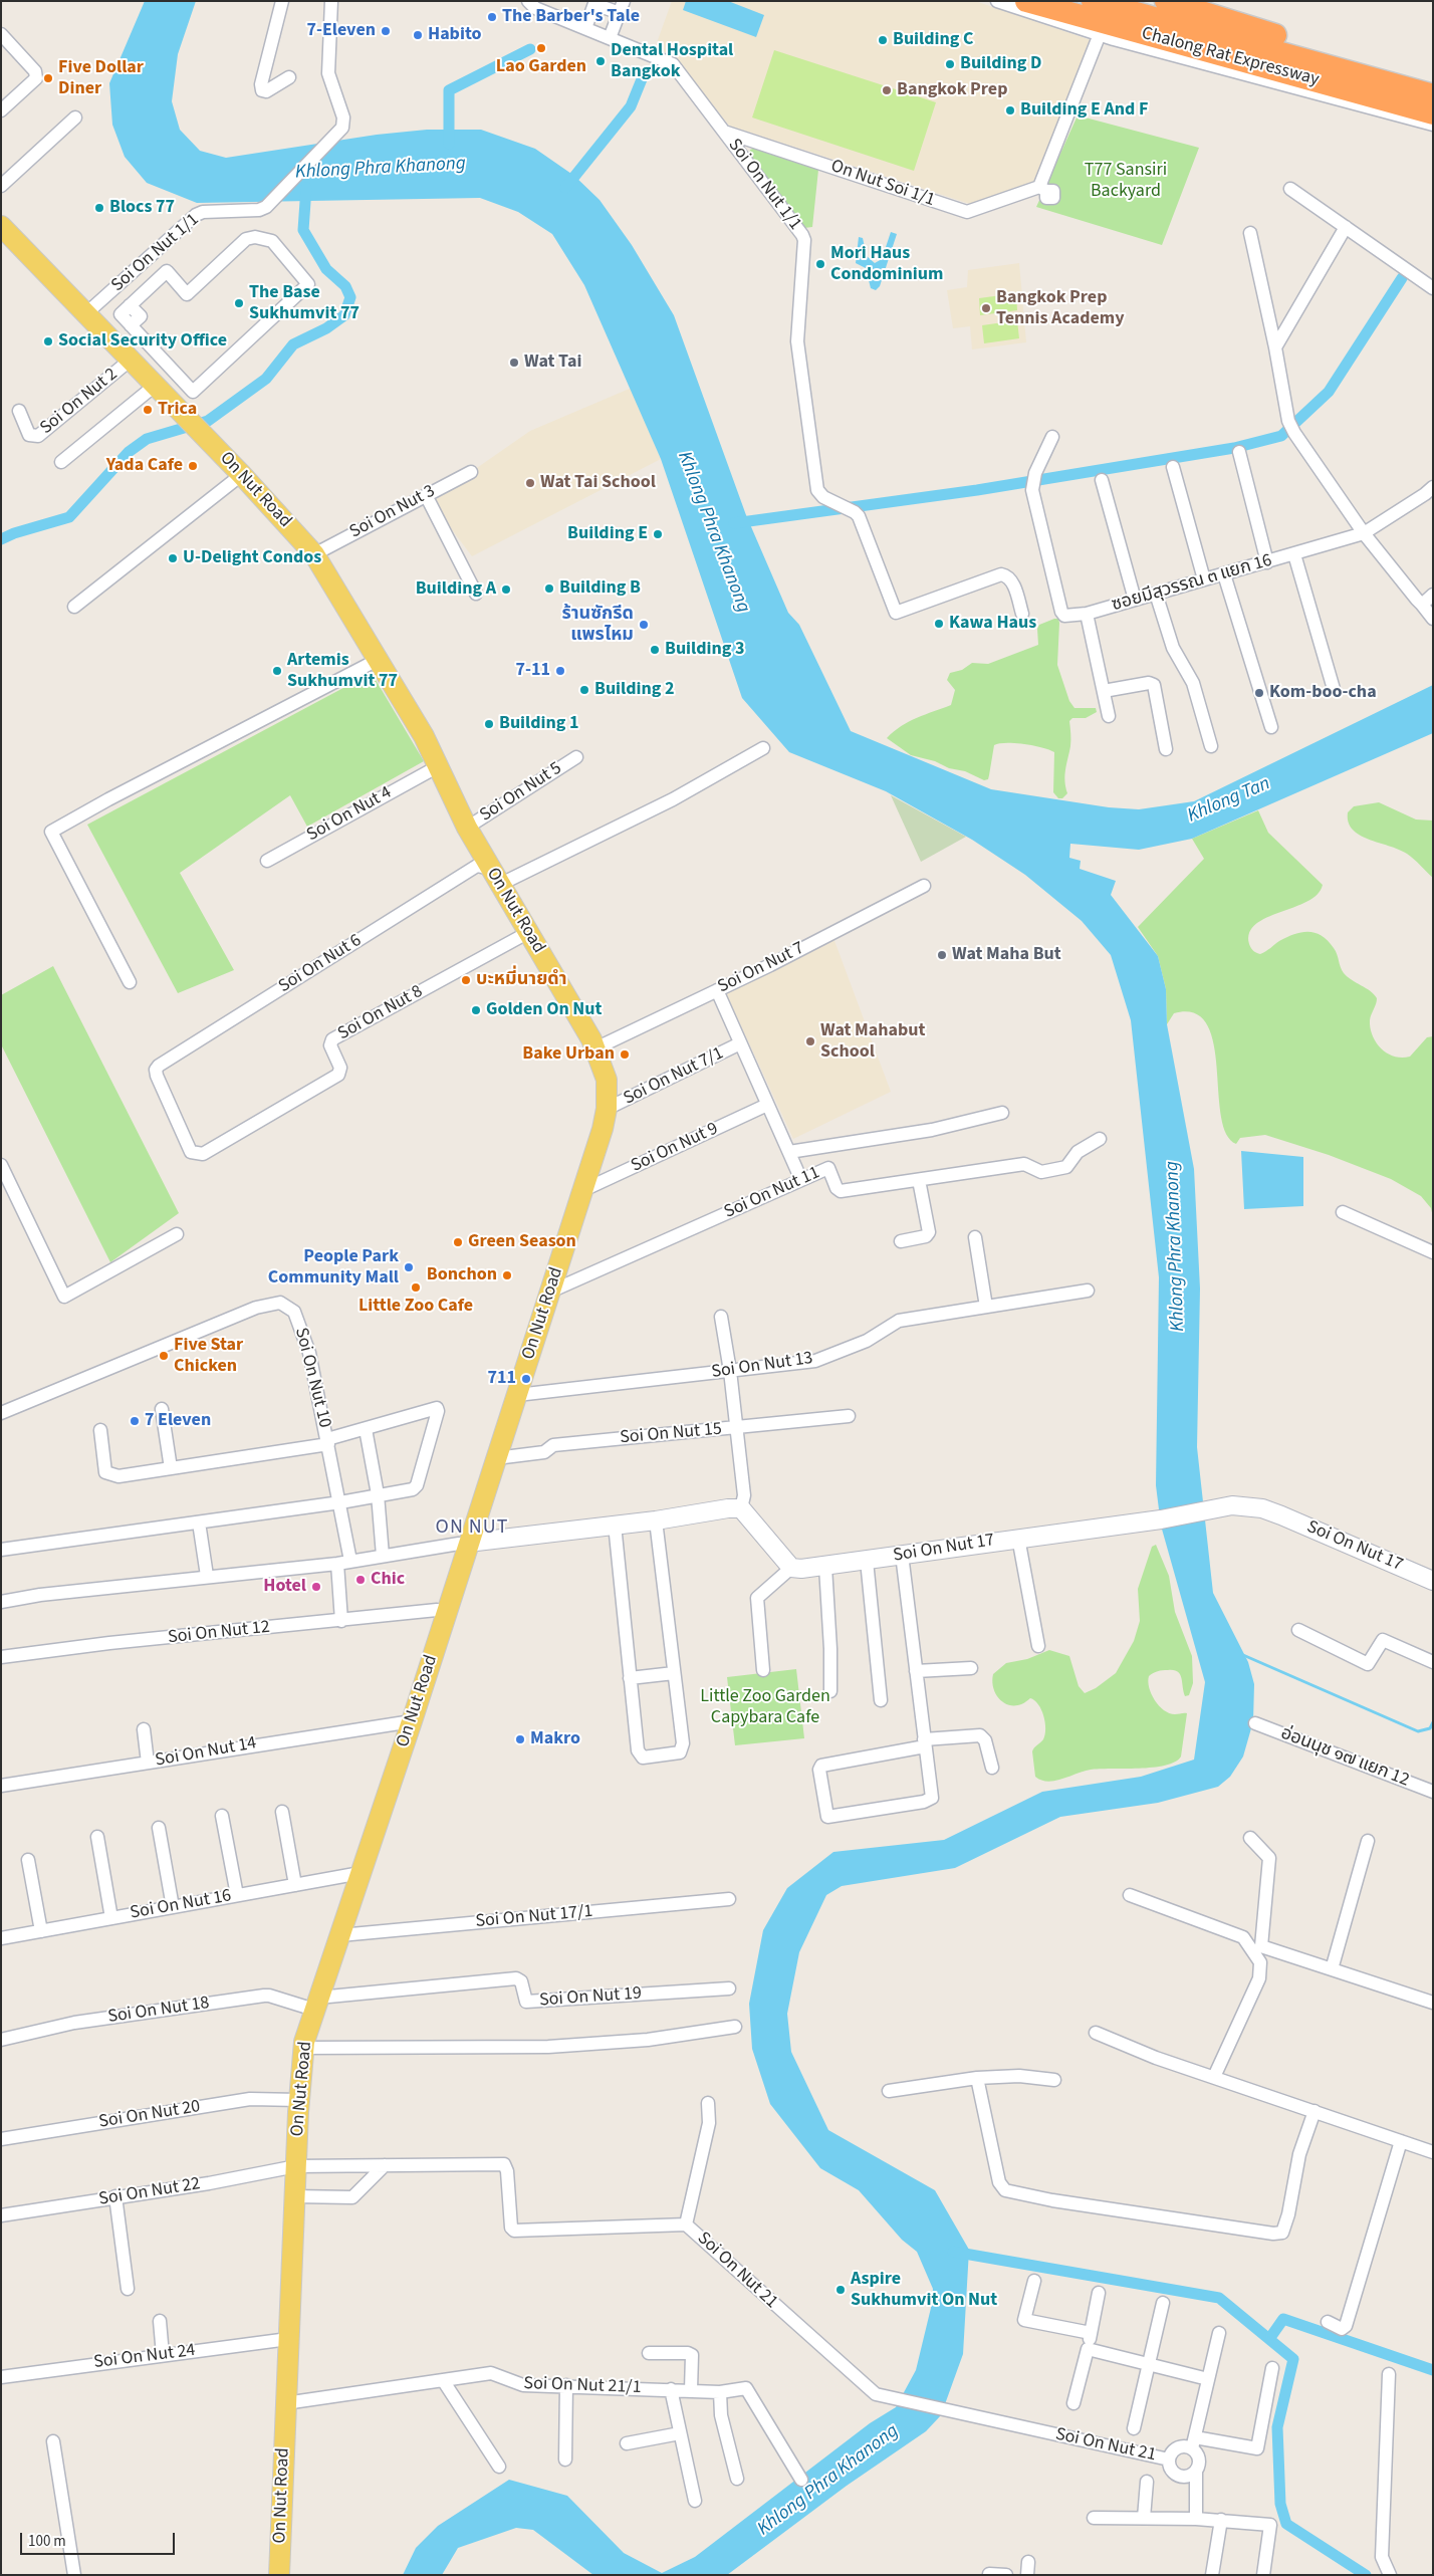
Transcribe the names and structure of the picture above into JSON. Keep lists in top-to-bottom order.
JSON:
{
  "streets": {
    "highway": ["Chalong Rat Expressway"],
    "main road": ["On Nut Road"],
    "street": [
      "On Nut Soi 1/1",
      "Soi On Nut 1/1",
      "Soi On Nut 2",
      "Soi On Nut 3",
      "ซอยมีสุวรรณ ๓ แยก 16",
      "Soi On Nut 5",
      "Soi On Nut 4",
      "Soi On Nut 6",
      "Soi On Nut 7",
      "Soi On Nut 8",
      "Soi On Nut 7/1",
      "Soi On Nut 9",
      "Soi On Nut 11",
      "Soi On Nut 13",
      "Soi On Nut 10",
      "Soi On Nut 15",
      "Soi On Nut 17",
      "Soi On Nut 12",
      "Soi On Nut 14",
      "อ่อนนุช ๑๗ แยก 12",
      "Soi On Nut 16",
      "Soi On Nut 17/1",
      "Soi On Nut 19",
      "Soi On Nut 18",
      "Soi On Nut 20",
      "Soi On Nut 22",
      "Soi On Nut 21",
      "Soi On Nut 24",
      "Soi On Nut 21/1"
    ]
  },
  "crossings": [
    ["On Nut Soi 1/1", "Soi On Nut 1/1"],
    ["Soi On Nut 1/1", "On Nut Road"],
    ["Soi On Nut 2", "On Nut Road"],
    ["On Nut Road", "Soi On Nut 3"],
    ["On Nut Road", "Soi On Nut 5"],
    ["On Nut Road", "Soi On Nut 4"],
    ["On Nut Road", "Soi On Nut 6"],
    ["On Nut Road", "Soi On Nut 7"],
    ["On Nut Road", "Soi On Nut 8"],
    ["On Nut Road", "Soi On Nut 7/1"],
    ["On Nut Road", "Soi On Nut 9"],
    ["On Nut Road", "Soi On Nut 11"],
    ["On Nut Road", "Soi On Nut 13"],
    ["On Nut Road", "Soi On Nut 15"],
    ["On Nut Road", "Soi On Nut 12"],
    ["On Nut Road", "Soi On Nut 14"],
    ["On Nut Road", "Soi On Nut 16"],
    ["On Nut Road", "Soi On Nut 17/1"],
    ["On Nut Road", "Soi On Nut 19"],
    ["On Nut Road", "Soi On Nut 18"],
    ["On Nut Road", "Soi On Nut 20"],
    ["On Nut Road", "Soi On Nut 22"],
    ["On Nut Road", "Soi On Nut 21"],
    ["On Nut Road", "Soi On Nut 24"],
    ["On Nut Road", "Soi On Nut 21/1"],
    ["Soi On Nut 6", "Soi On Nut 8"],
    ["Soi On Nut 19", "Soi On Nut 18"],
    ["Soi On Nut 22", "Soi On Nut 21"]
  ],
  "districts": ["ON NUT"],
  "water": ["Khlong Phra Khanong", "Khlong Tan"],
  "parks": ["T77 Sansiri Backyard", "Little Zoo Garden Capybara Cafe"],
  "places": [
    "The Barber's Tale",
    "7-Eleven",
    "Habito",
    "Building C",
    "Lao Garden",
    "Dental Hospital Bangkok",
    "Building D",
    "Five Dollar Diner",
    "Bangkok Prep",
    "Building E And F",
    "Blocs 77",
    "Mori Haus Condominium",
    "The Base Sukhumvit 77",
    "Bangkok Prep Tennis Academy",
    "Social Security Office",
    "Wat Tai",
    "Trica",
    "Yada Cafe",
    "Wat Tai School",
    "Building E",
    "U-Delight Condos",
    "Building B",
    "Building A",
    "Kawa Haus",
    "ร้านซักรีด แพรไหม",
    "Building 3",
    "Artemis Sukhumvit 77",
    "7-11",
    "Building 2",
    "Kom-boo-cha",
    "Building 1",
    "Wat Maha But",
    "บะหมี่นายดำ",
    "Golden On Nut",
    "Wat Mahabut School",
    "Bake Urban",
    "Green Season",
    "People Park Community Mall",
    "Bonchon",
    "Little Zoo Cafe",
    "Five Star Chicken",
    "711",
    "7 Eleven",
    "Chic",
    "Hotel",
    "Makro",
    "Aspire Sukhumvit On Nut"
  ],
  "scale_bar": "100 m"
}
